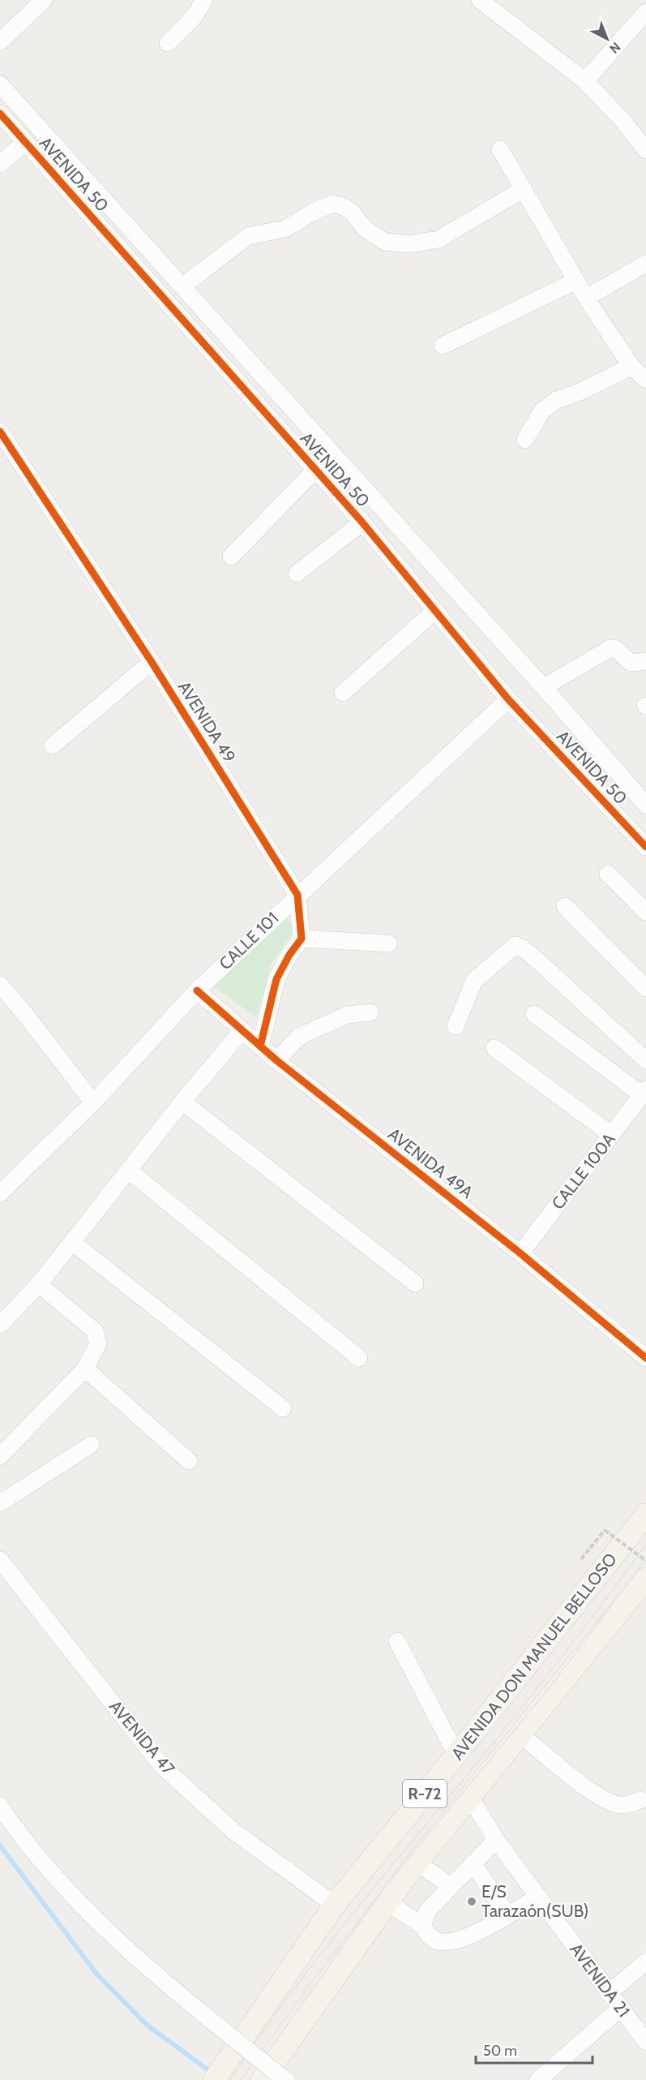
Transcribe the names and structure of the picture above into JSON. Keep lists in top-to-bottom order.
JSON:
{
  "streets": {
    "main road": ["AVENIDA DON MANUEL BELLOSO", "R-72"],
    "street": [
      "AVENIDA 50",
      "AVENIDA 49",
      "CALLE 101",
      "AVENIDA 49A",
      "CALLE 100A",
      "AVENIDA 47",
      "AVENIDA 21"
    ]
  },
  "crossings": [
    ["AVENIDA 50", "CALLE 101"],
    ["AVENIDA 49", "CALLE 101"],
    ["CALLE 101", "AVENIDA 49A"],
    ["AVENIDA 49A", "CALLE 100A"],
    ["AVENIDA DON MANUEL BELLOSO", "AVENIDA 47"],
    ["R-72", "AVENIDA 21"]
  ],
  "places": ["E/S Tarazaón(SUB)"],
  "scale_bar": "50 m",
  "north": "bottom right"
}
